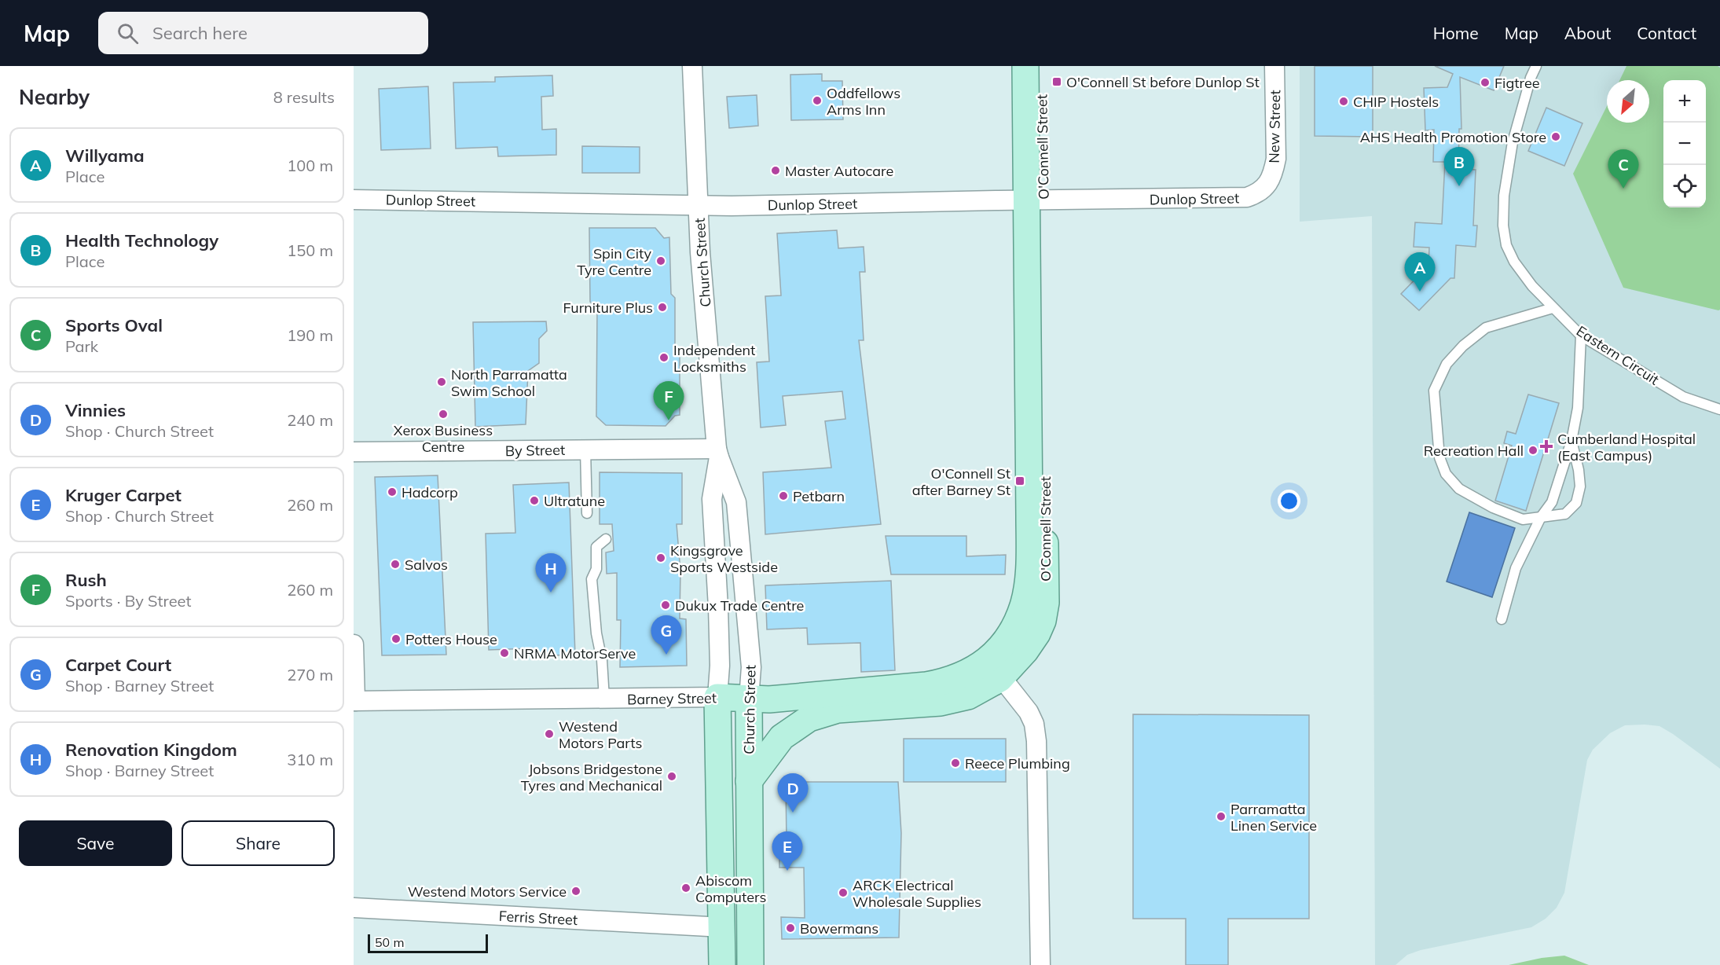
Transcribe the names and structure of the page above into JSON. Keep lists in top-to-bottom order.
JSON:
{
  "streets": {
    "main road": ["O'Connell Street", "Church Street", "Barney Street"],
    "street": [
      "New Street",
      "Dunlop Street",
      "By Street",
      "Ferris Street"
    ],
    "lane": ["Eastern Circuit"]
  },
  "crossings": [
    ["New Street", "Dunlop Street"],
    ["O'Connell Street", "Dunlop Street"],
    ["O'Connell Street", "Barney Street"],
    ["Dunlop Street", "Church Street"],
    ["Church Street", "By Street"],
    ["Church Street", "Barney Street"],
    ["Church Street", "Ferris Street"]
  ],
  "places": {
    "transit": ["O'Connell St before Dunlop St", "O'Connell St after Barney St"],
    "other": [
      "Figtree",
      "Oddfellows Arms Inn",
      "CHIP Hostels",
      "AHS Health Promotion Store",
      "Master Autocare",
      "Spin City Tyre Centre",
      "Furniture Plus",
      "Independent Locksmiths",
      "North Parramatta Swim School",
      "Xerox Business Centre",
      "Recreation Hall",
      "Hadcorp",
      "Petbarn",
      "Ultratune",
      "Kingsgrove Sports Westside",
      "Salvos",
      "Dukux Trade Centre",
      "Potters House",
      "NRMA MotorServe",
      "Westend Motors Parts",
      "Reece Plumbing",
      "Jobsons Bridgestone Tyres and Mechanical",
      "Parramatta Linen Service",
      "Abiscom Computers",
      "Westend Motors Service",
      "ARCK Electrical Wholesale Supplies",
      "Bowermans"
    ],
    "health": ["Cumberland Hospital (East Campus)"]
  },
  "scale_bar": "50 m",
  "north": "bottom left",
  "page": {
    "header": "Map",
    "search": "Search here",
    "nav": [
      "Home",
      "Map",
      "About",
      "Contact"
    ],
    "heading": ["Nearby", "8 results"],
    "map_buttons": ["+", "−"],
    "list": [
      {
        "mark": "A",
        "name": "Willyama",
        "note": "Place",
        "value": "100 m"
      },
      {
        "mark": "B",
        "name": "Health Technology",
        "note": "Place",
        "value": "150 m"
      },
      {
        "mark": "C",
        "name": "Sports Oval",
        "note": "Park",
        "value": "190 m"
      },
      {
        "mark": "D",
        "name": "Vinnies",
        "note": "Shop · Church Street",
        "value": "240 m"
      },
      {
        "mark": "E",
        "name": "Kruger Carpet",
        "note": "Shop · Church Street",
        "value": "260 m"
      },
      {
        "mark": "F",
        "name": "Rush",
        "note": "Sports · By Street",
        "value": "260 m"
      },
      {
        "mark": "G",
        "name": "Carpet Court",
        "note": "Shop · Barney Street",
        "value": "270 m"
      },
      {
        "mark": "H",
        "name": "Renovation Kingdom",
        "note": "Shop · Barney Street",
        "value": "310 m"
      }
    ],
    "pins": [
      "B",
      "C",
      "A",
      "F",
      "H",
      "G",
      "D",
      "E"
    ],
    "buttons": ["Save", "Share"],
    "scale": "50 m"
  }
}
